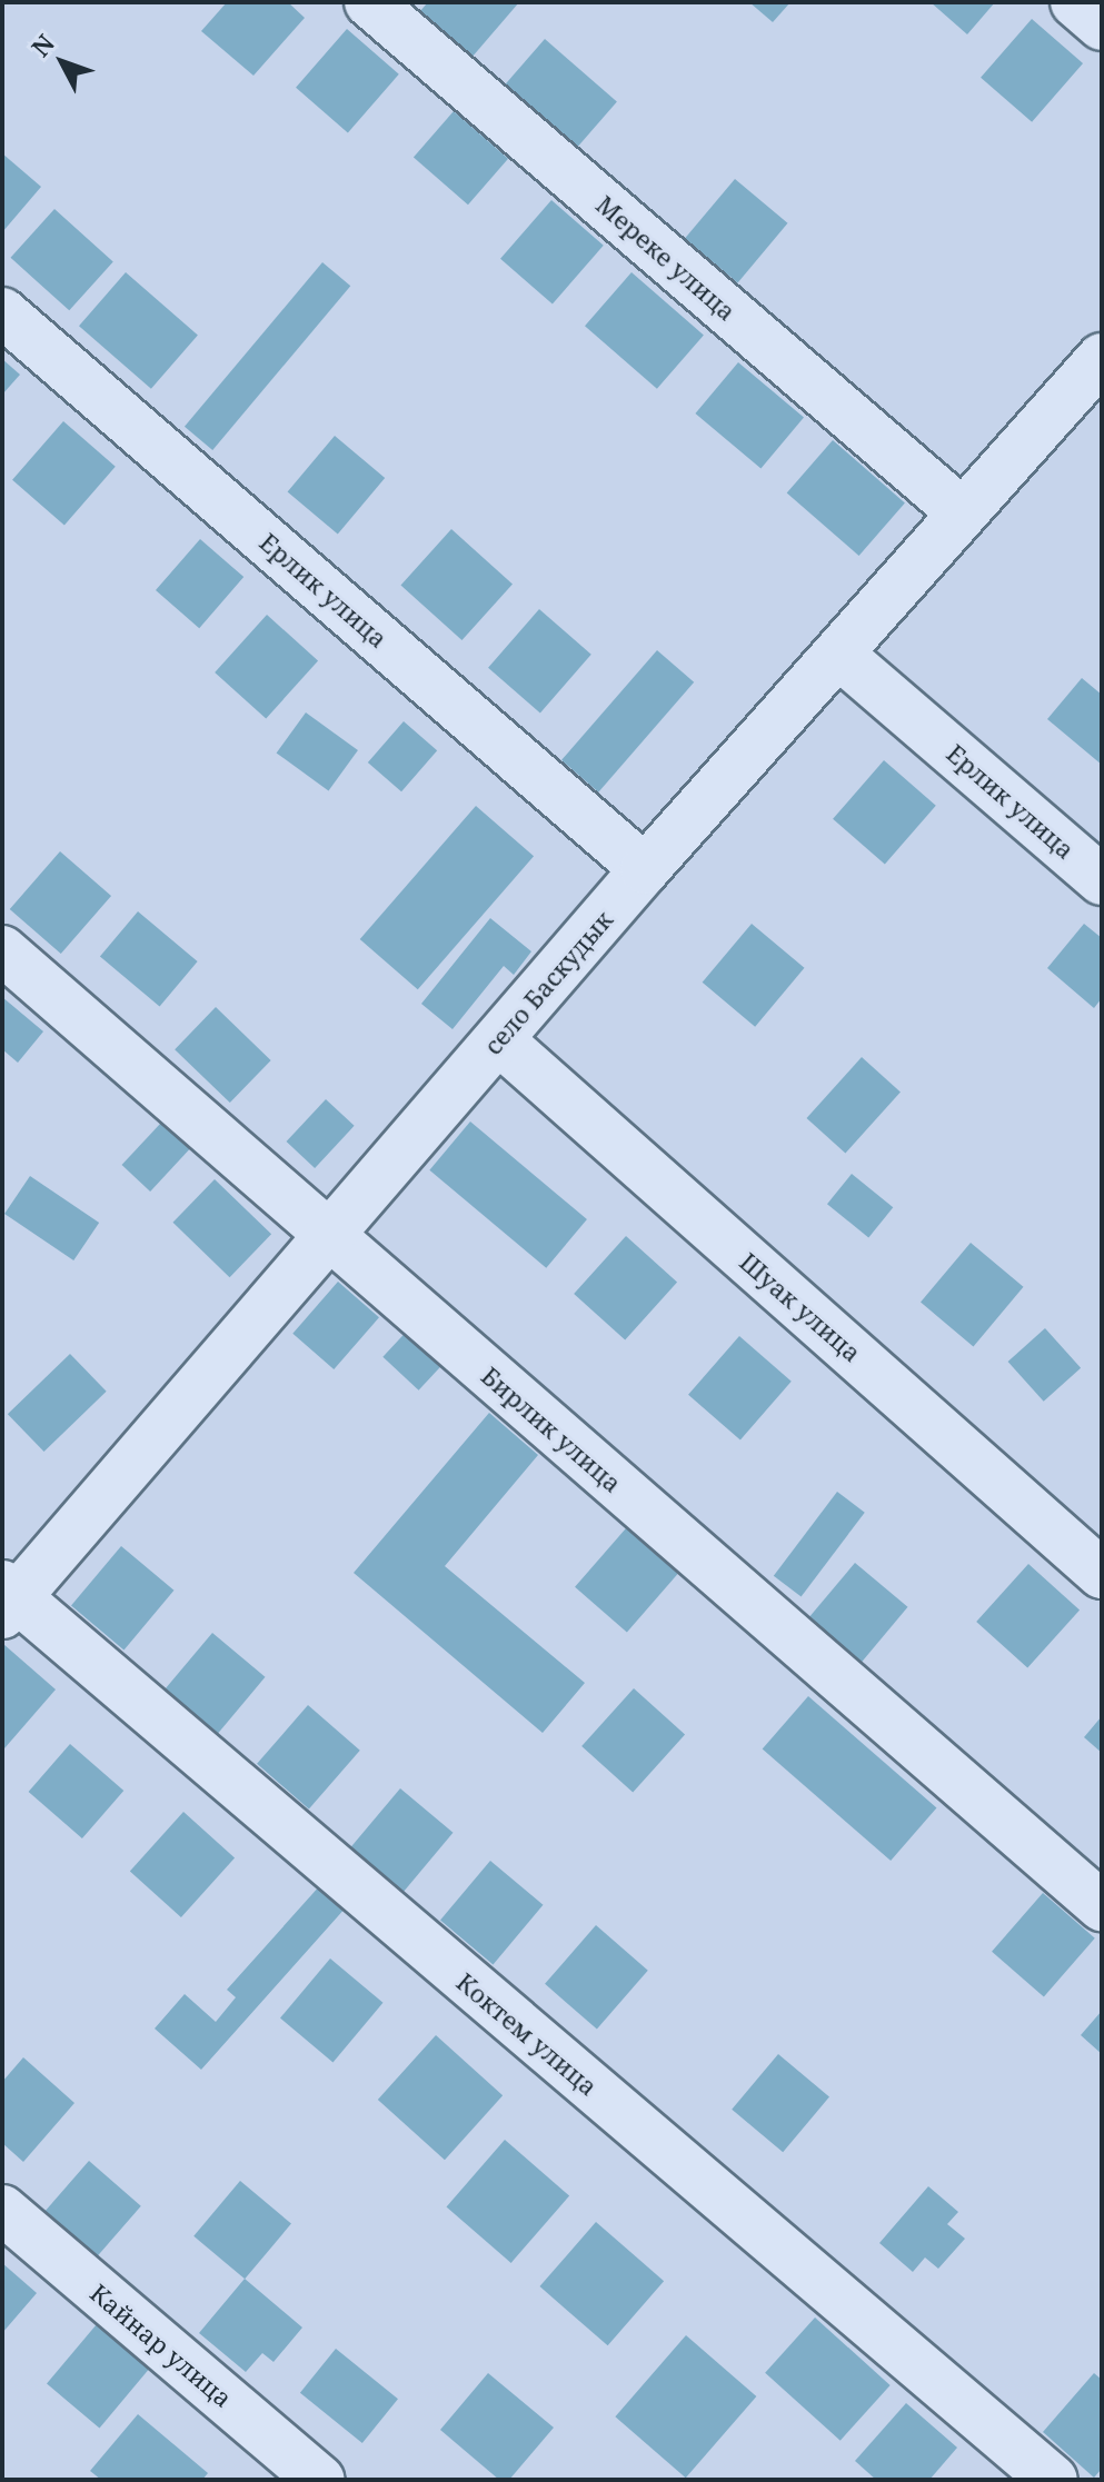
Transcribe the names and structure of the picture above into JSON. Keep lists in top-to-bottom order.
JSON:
{
  "streets": {
    "street": [
      "Мереке улица",
      "Ерлик улица",
      "село Баскудык",
      "Шуак улица",
      "Бирлик улица",
      "Коктем улица",
      "Кайнар улица"
    ]
  },
  "crossings": [
    ["Мереке улица", "село Баскудык"],
    ["Ерлик улица", "село Баскудык"],
    ["село Баскудык", "Шуак улица"],
    ["село Баскудык", "Бирлик улица"],
    ["село Баскудык", "Коктем улица"]
  ],
  "north": "top left"
}
